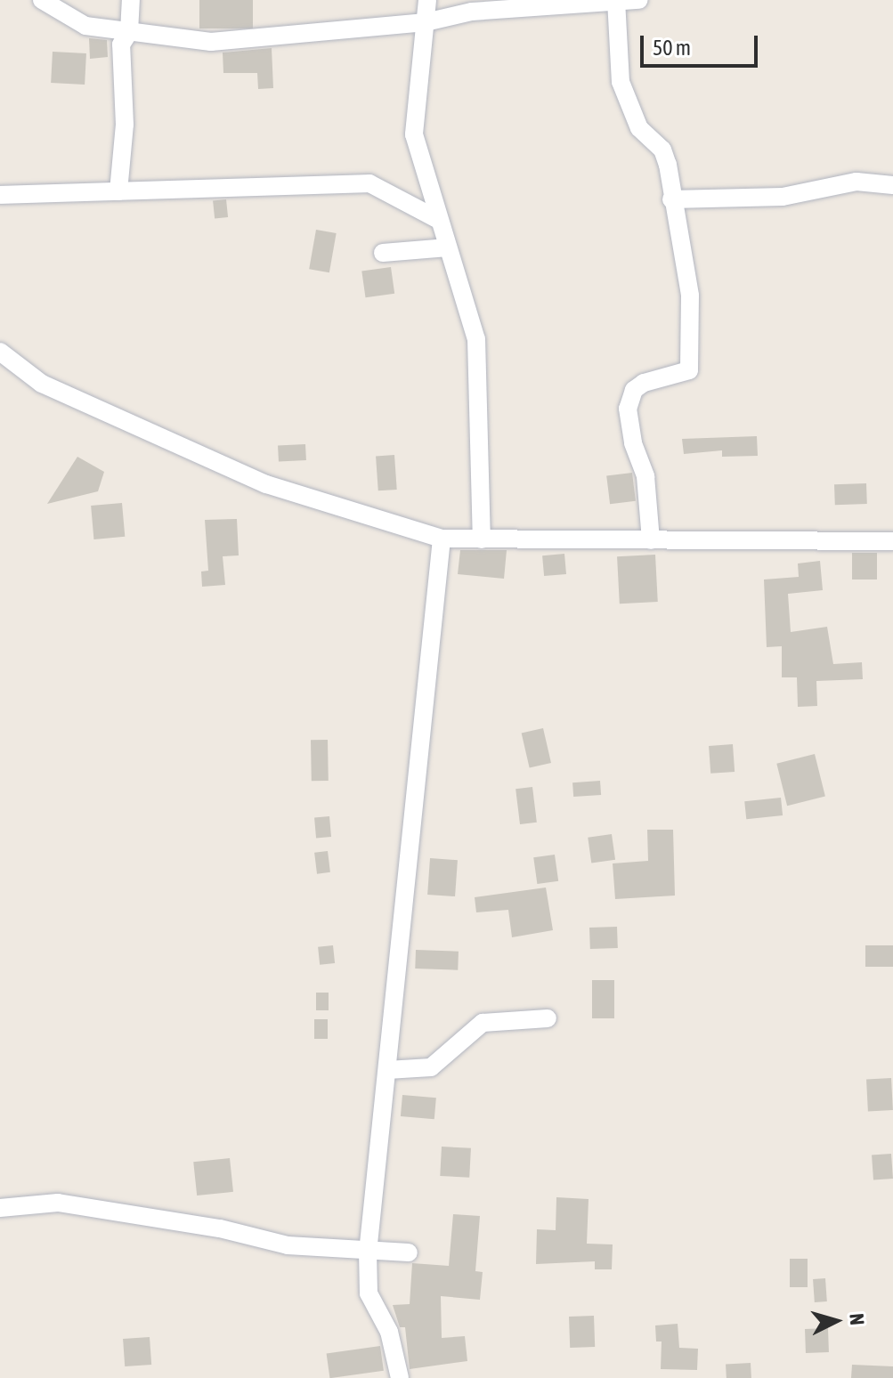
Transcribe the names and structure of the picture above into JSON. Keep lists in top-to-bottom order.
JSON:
{
  "scale_bar": "50 m",
  "north": "right"
}
